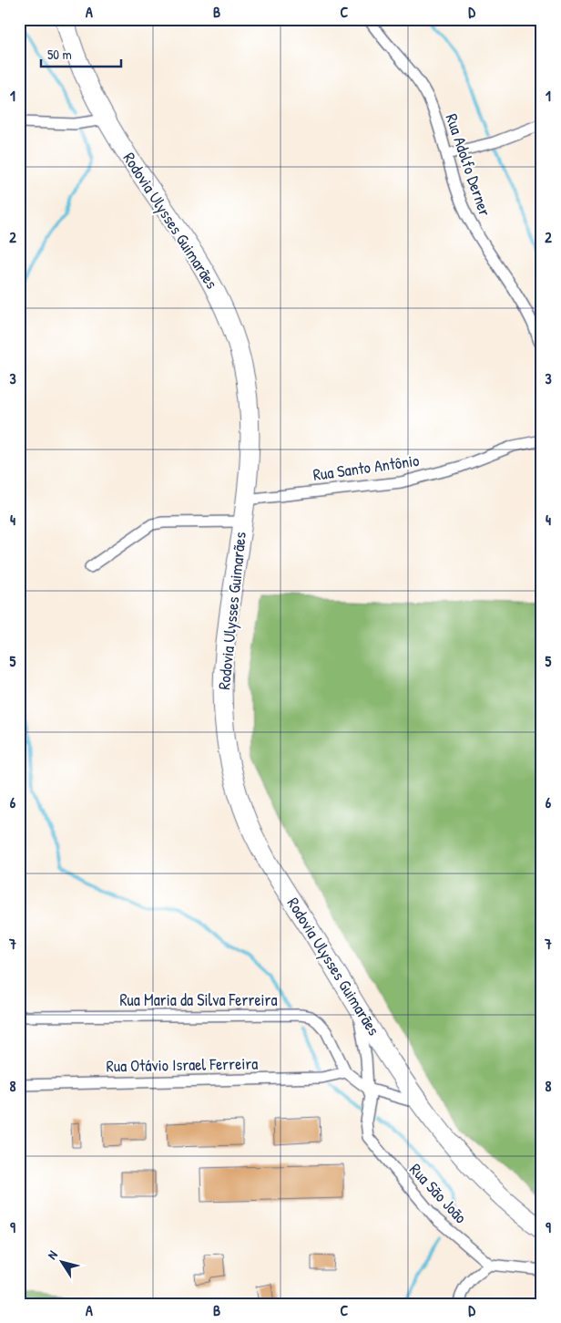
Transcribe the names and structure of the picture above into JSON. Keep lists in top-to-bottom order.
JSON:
{
  "streets": {
    "highway": ["Rodovia Ulysses Guimarães"],
    "street": [
      "Rua Adolfo Derner",
      "Rua Santo Antônio",
      "Rua Maria da Silva Ferreira",
      "Rua Otávio Israel Ferreira",
      "Rua São João"
    ]
  },
  "crossings": [
    ["Rodovia Ulysses Guimarães", "Rua Santo Antônio"],
    ["Rodovia Ulysses Guimarães", "Rua São João"],
    ["Rua Maria da Silva Ferreira", "Rua Otávio Israel Ferreira"]
  ],
  "scale_bar": "50 m",
  "north": "top left",
  "grid": {
    "columns": [
      "A",
      "B",
      "C",
      "D"
    ],
    "rows": [
      "1",
      "2",
      "3",
      "4",
      "5",
      "6",
      "7",
      "8",
      "9"
    ]
  }
}
